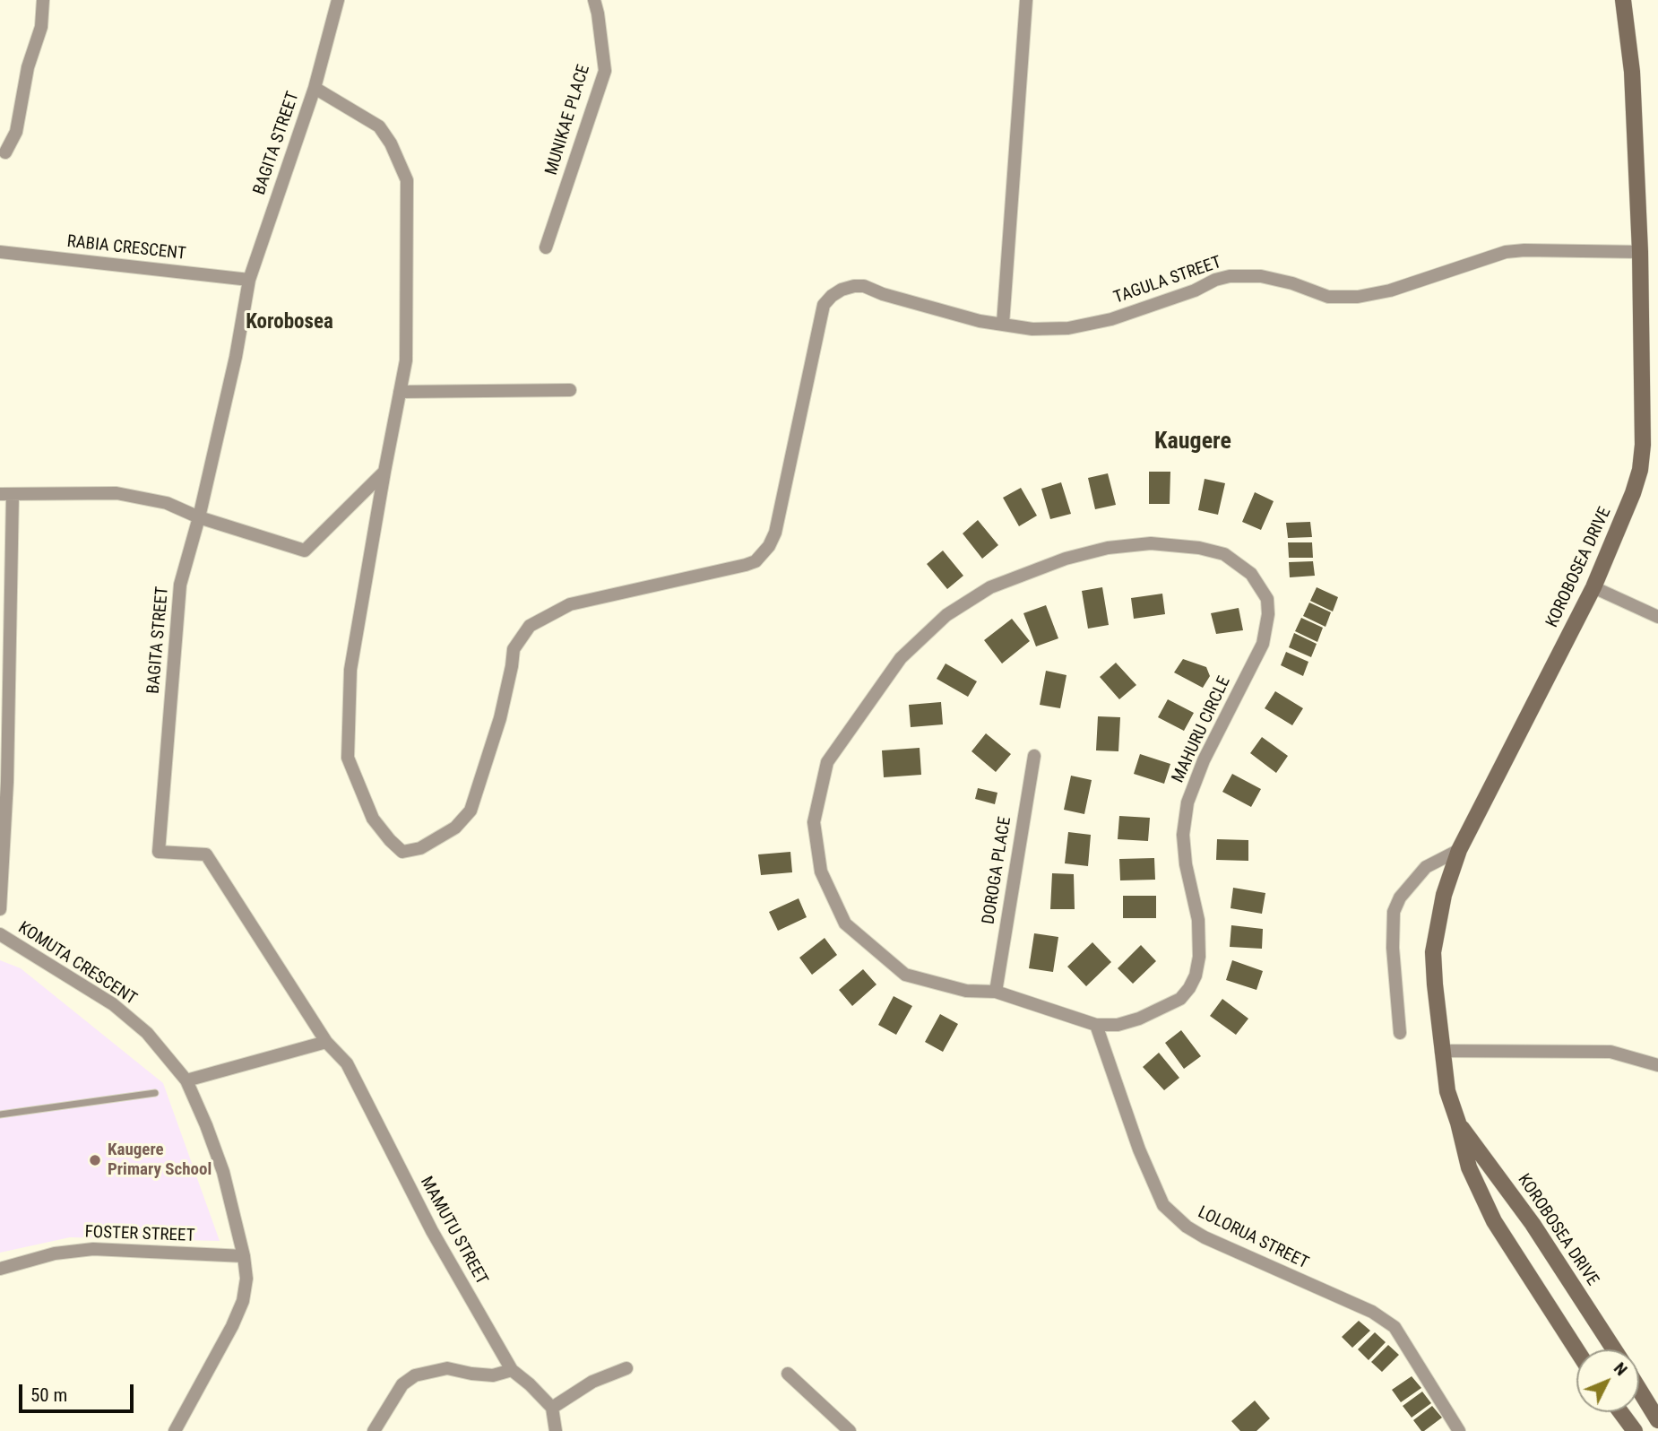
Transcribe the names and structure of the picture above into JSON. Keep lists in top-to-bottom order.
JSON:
{
  "streets": {
    "main road": ["KOROBOSEA DRIVE"],
    "street": [
      "MUNIKAE PLACE",
      "BAGITA STREET",
      "RABIA CRESCENT",
      "TAGULA STREET",
      "MAHURU CIRCLE",
      "DOROGA PLACE",
      "KOMUTA CRESCENT",
      "MAMUTU STREET",
      "FOSTER STREET",
      "LOLORUA STREET"
    ]
  },
  "crossings": [
    ["BAGITA STREET", "RABIA CRESCENT"],
    ["BAGITA STREET", "MAMUTU STREET"],
    ["TAGULA STREET", "KOROBOSEA DRIVE"],
    ["MAHURU CIRCLE", "DOROGA PLACE"],
    ["MAHURU CIRCLE", "LOLORUA STREET"],
    ["KOMUTA CRESCENT", "FOSTER STREET"]
  ],
  "districts": ["Korobosea", "Kaugere"],
  "places": ["Kaugere Primary School"],
  "scale_bar": "50 m",
  "north": "top right"
}
